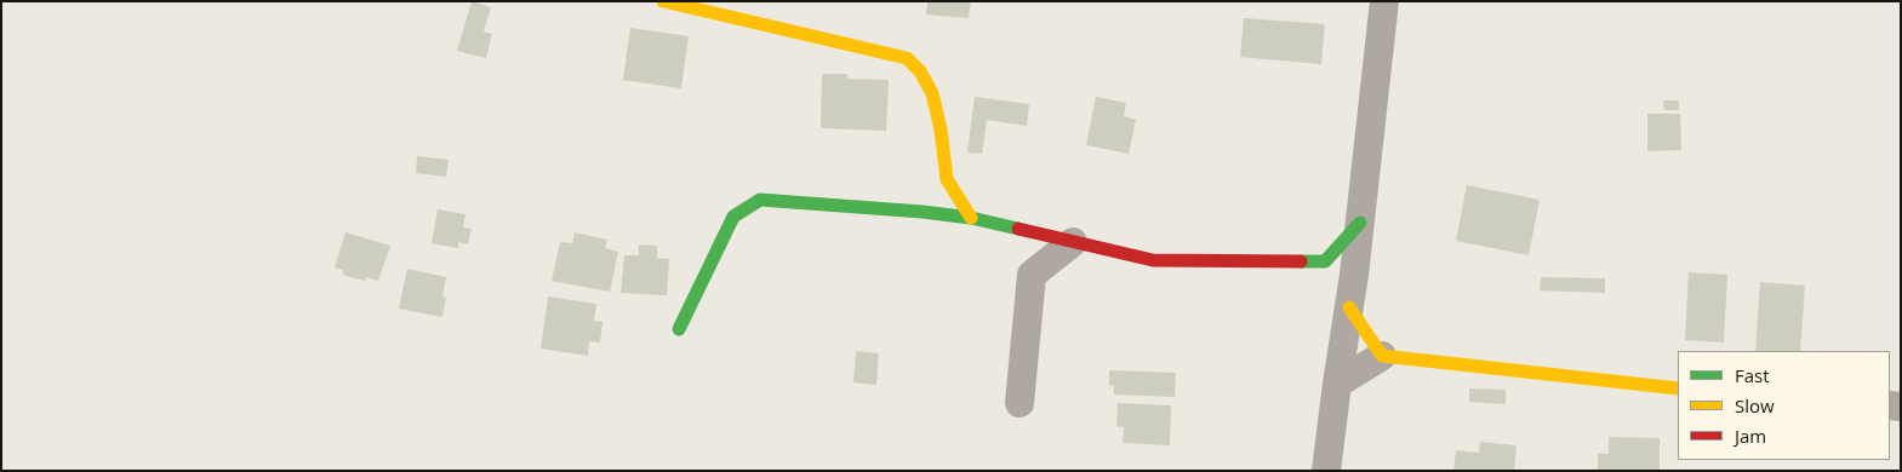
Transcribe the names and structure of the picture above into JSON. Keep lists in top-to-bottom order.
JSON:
{
  "legend": ["Fast", "Slow", "Jam"]
}
